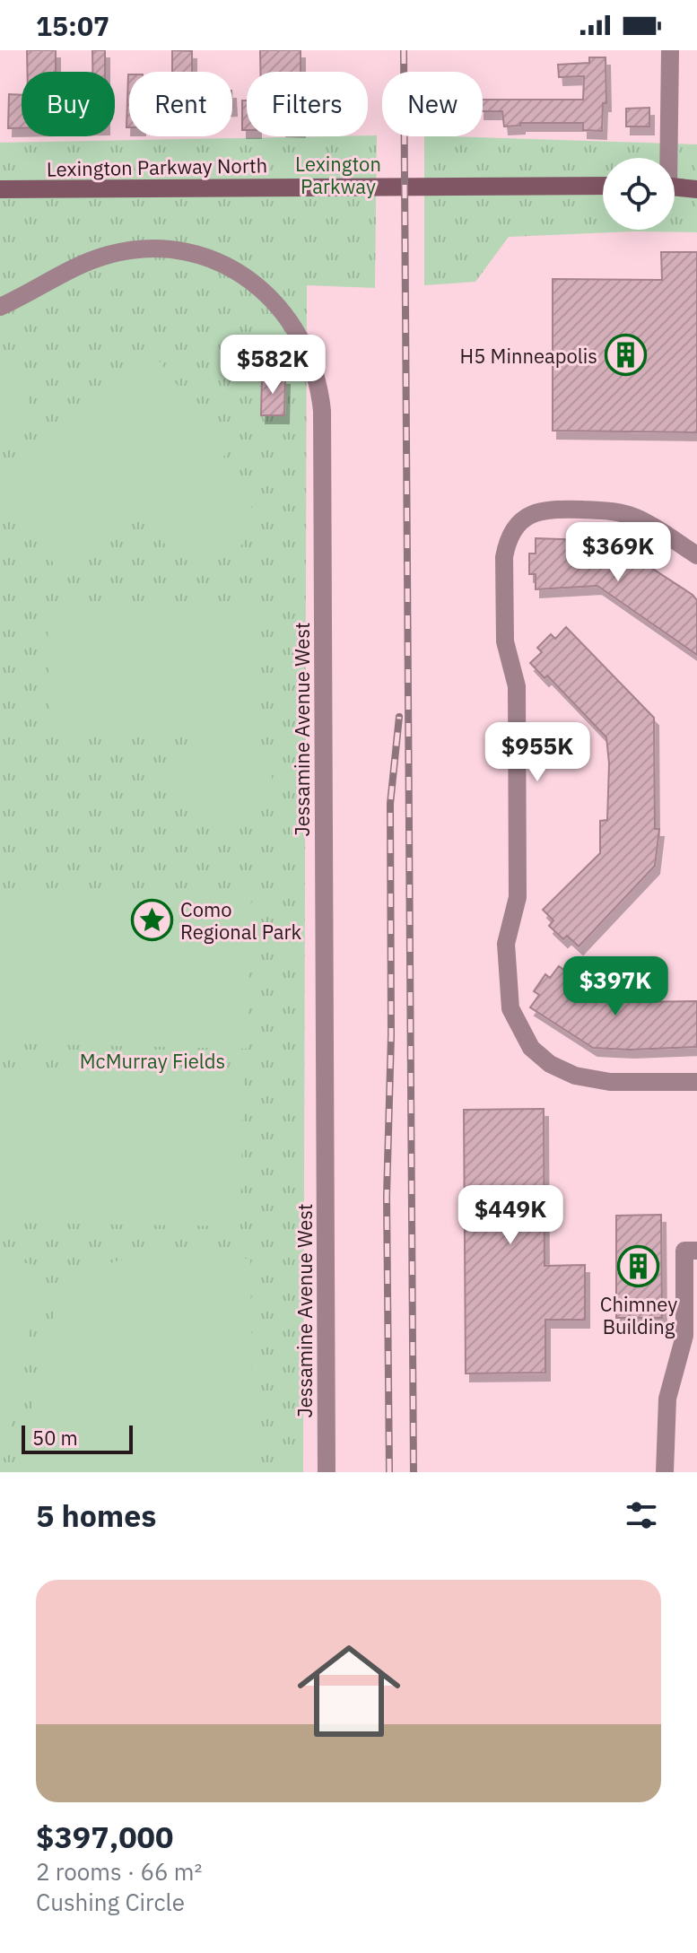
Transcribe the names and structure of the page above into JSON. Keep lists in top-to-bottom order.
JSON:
{
  "streets": {
    "main road": ["Lexington Parkway North"],
    "street": ["Jessamine Avenue West"]
  },
  "parks": ["Lexington Parkway", "McMurray Fields"],
  "places": {
    "building": ["H5 Minneapolis", "Chimney Building"],
    "place": ["Como Regional Park"]
  },
  "scale_bar": "50 m",
  "page": {
    "status": "15:07",
    "chip": [
      "Buy",
      "Rent",
      "Filters",
      "New"
    ],
    "price": [
      "$582K",
      "$369K",
      "$955K",
      "$397K",
      "$449K"
    ],
    "scale": "50 m",
    "heading": "5 homes",
    "list": [
      {
        "name": "$397,000",
        "note": "2 rooms · 66 m² · Cushing Circle"
      }
    ]
  }
}
